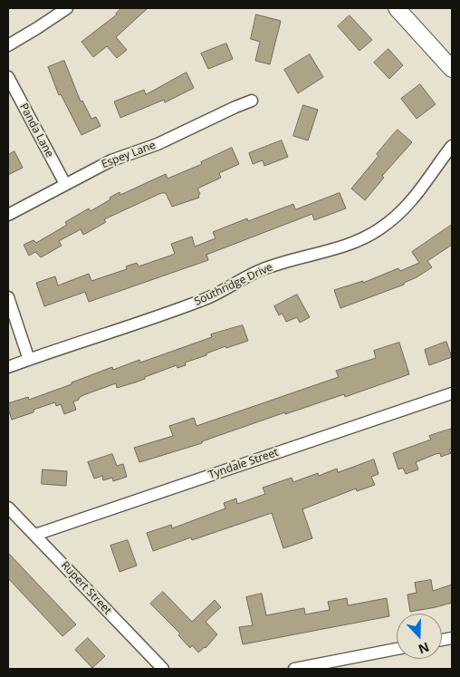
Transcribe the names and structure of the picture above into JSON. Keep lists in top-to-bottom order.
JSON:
{
  "streets": {
    "street": [
      "Panda Lane",
      "Espey Lane",
      "Southridge Drive",
      "Tyndale Street",
      "Rupert Street"
    ]
  },
  "crossings": [
    ["Panda Lane", "Espey Lane"],
    ["Tyndale Street", "Rupert Street"]
  ],
  "north": "bottom"
}
